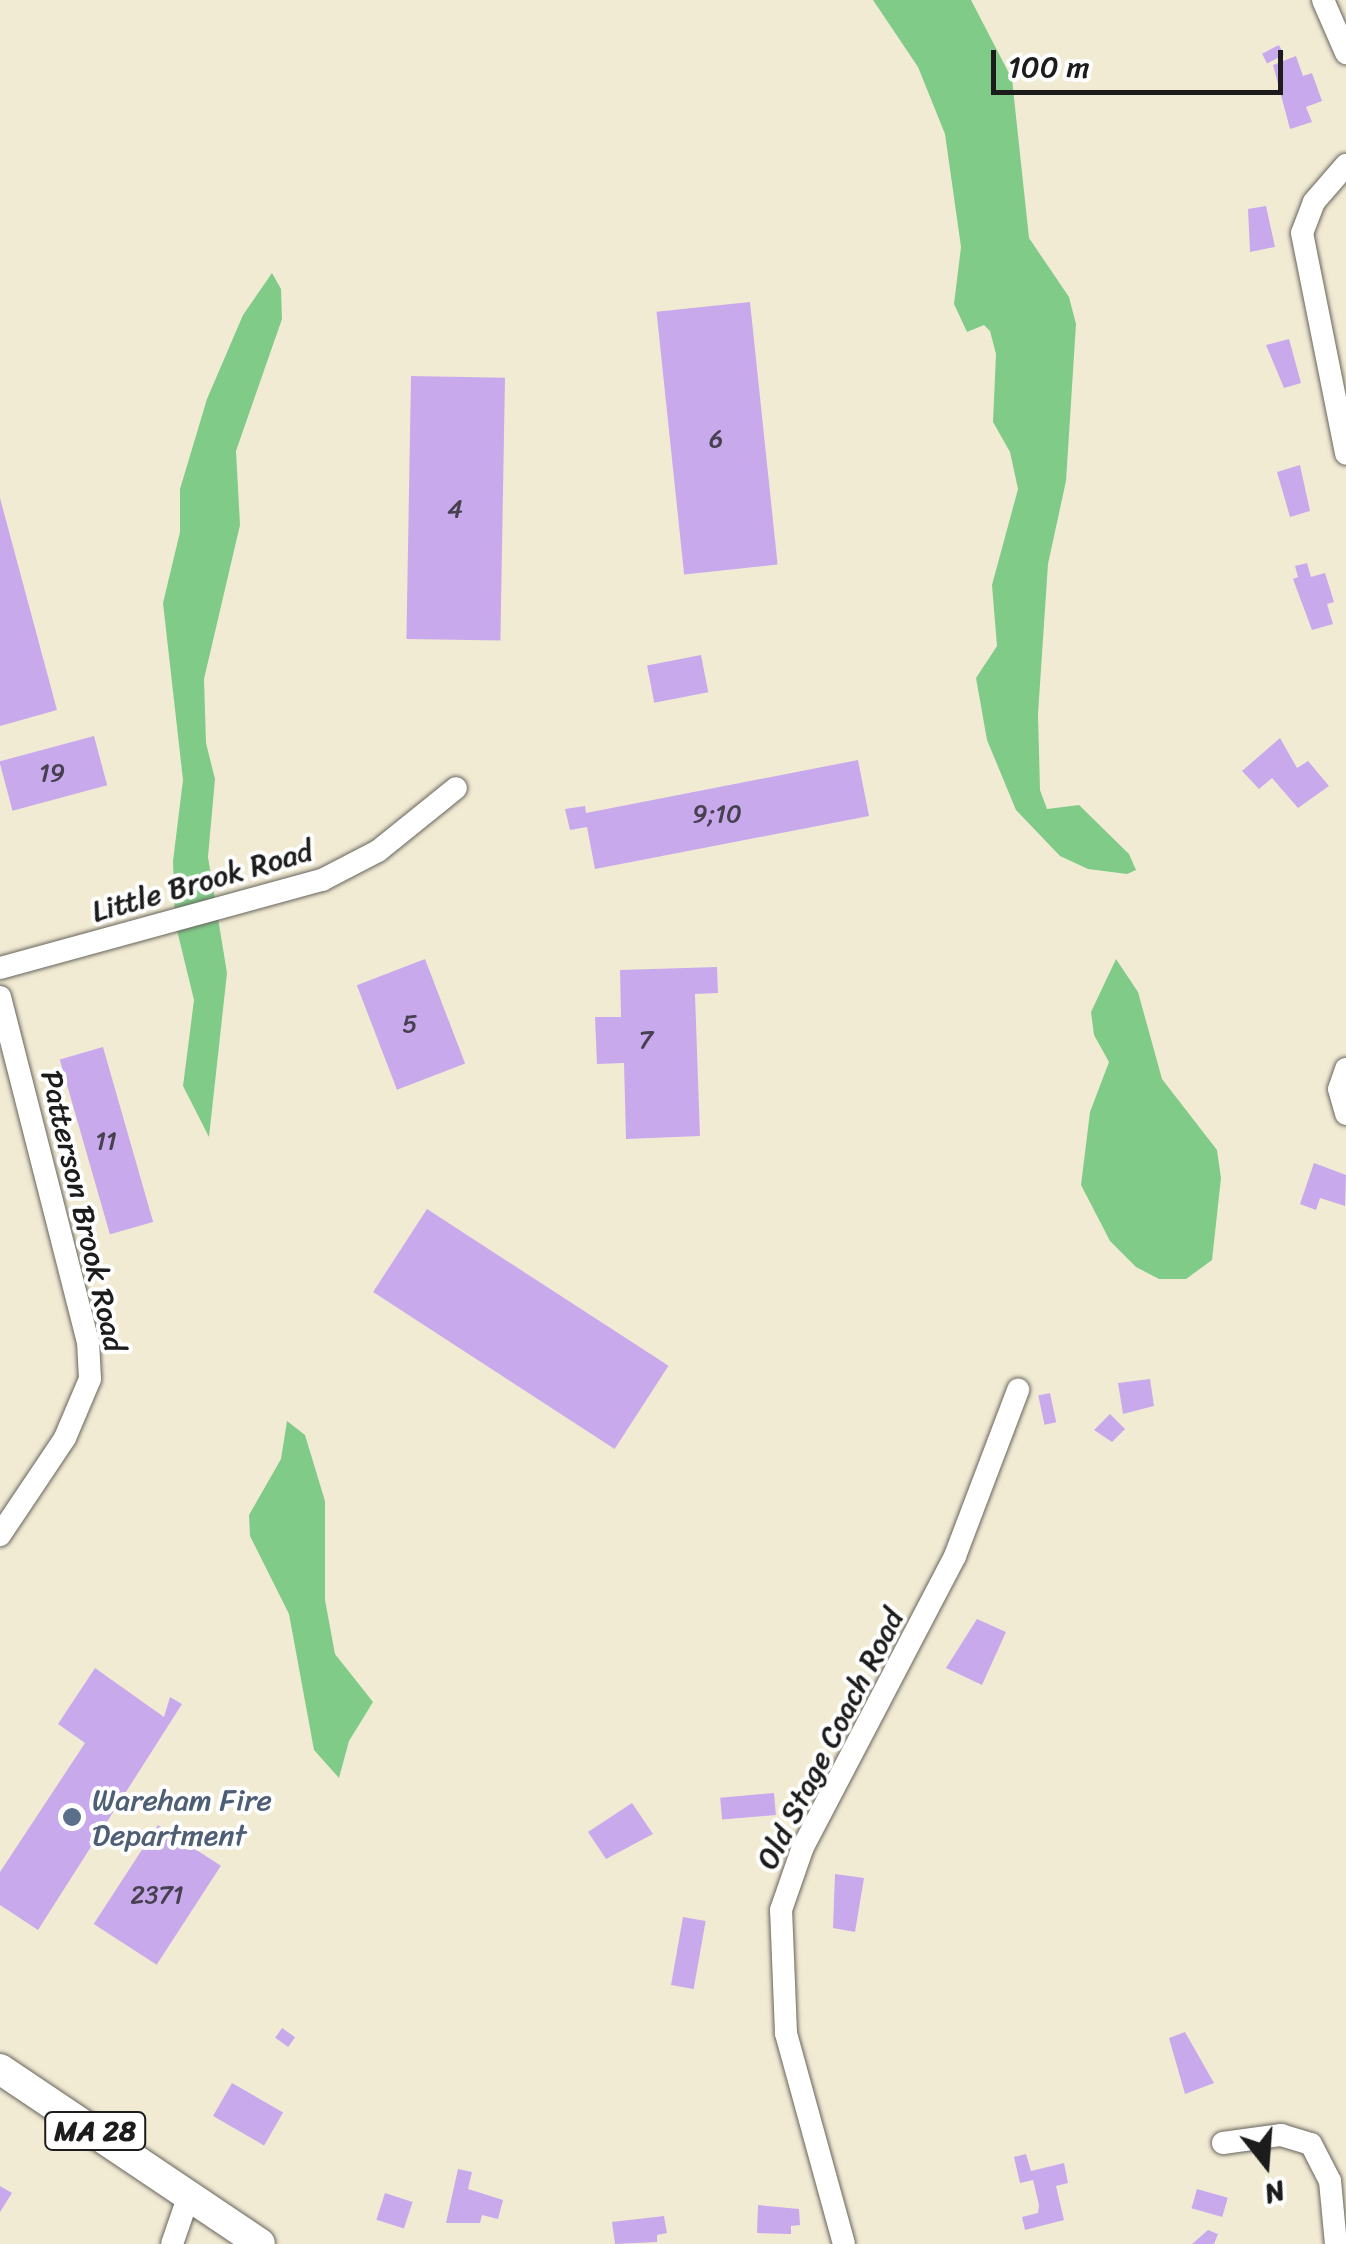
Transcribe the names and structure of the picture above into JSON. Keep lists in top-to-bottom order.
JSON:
{
  "streets": {
    "main road": ["MA 28"],
    "street": ["Little Brook Road", "Patterson Brook Road", "Old Stage Coach Road"]
  },
  "places": ["Wareham Fire Department"],
  "house_numbers": [
    "6",
    "4",
    "19",
    "9;10",
    "5",
    "7",
    "11",
    "2371"
  ],
  "scale_bar": "100 m",
  "north": "bottom"
}
